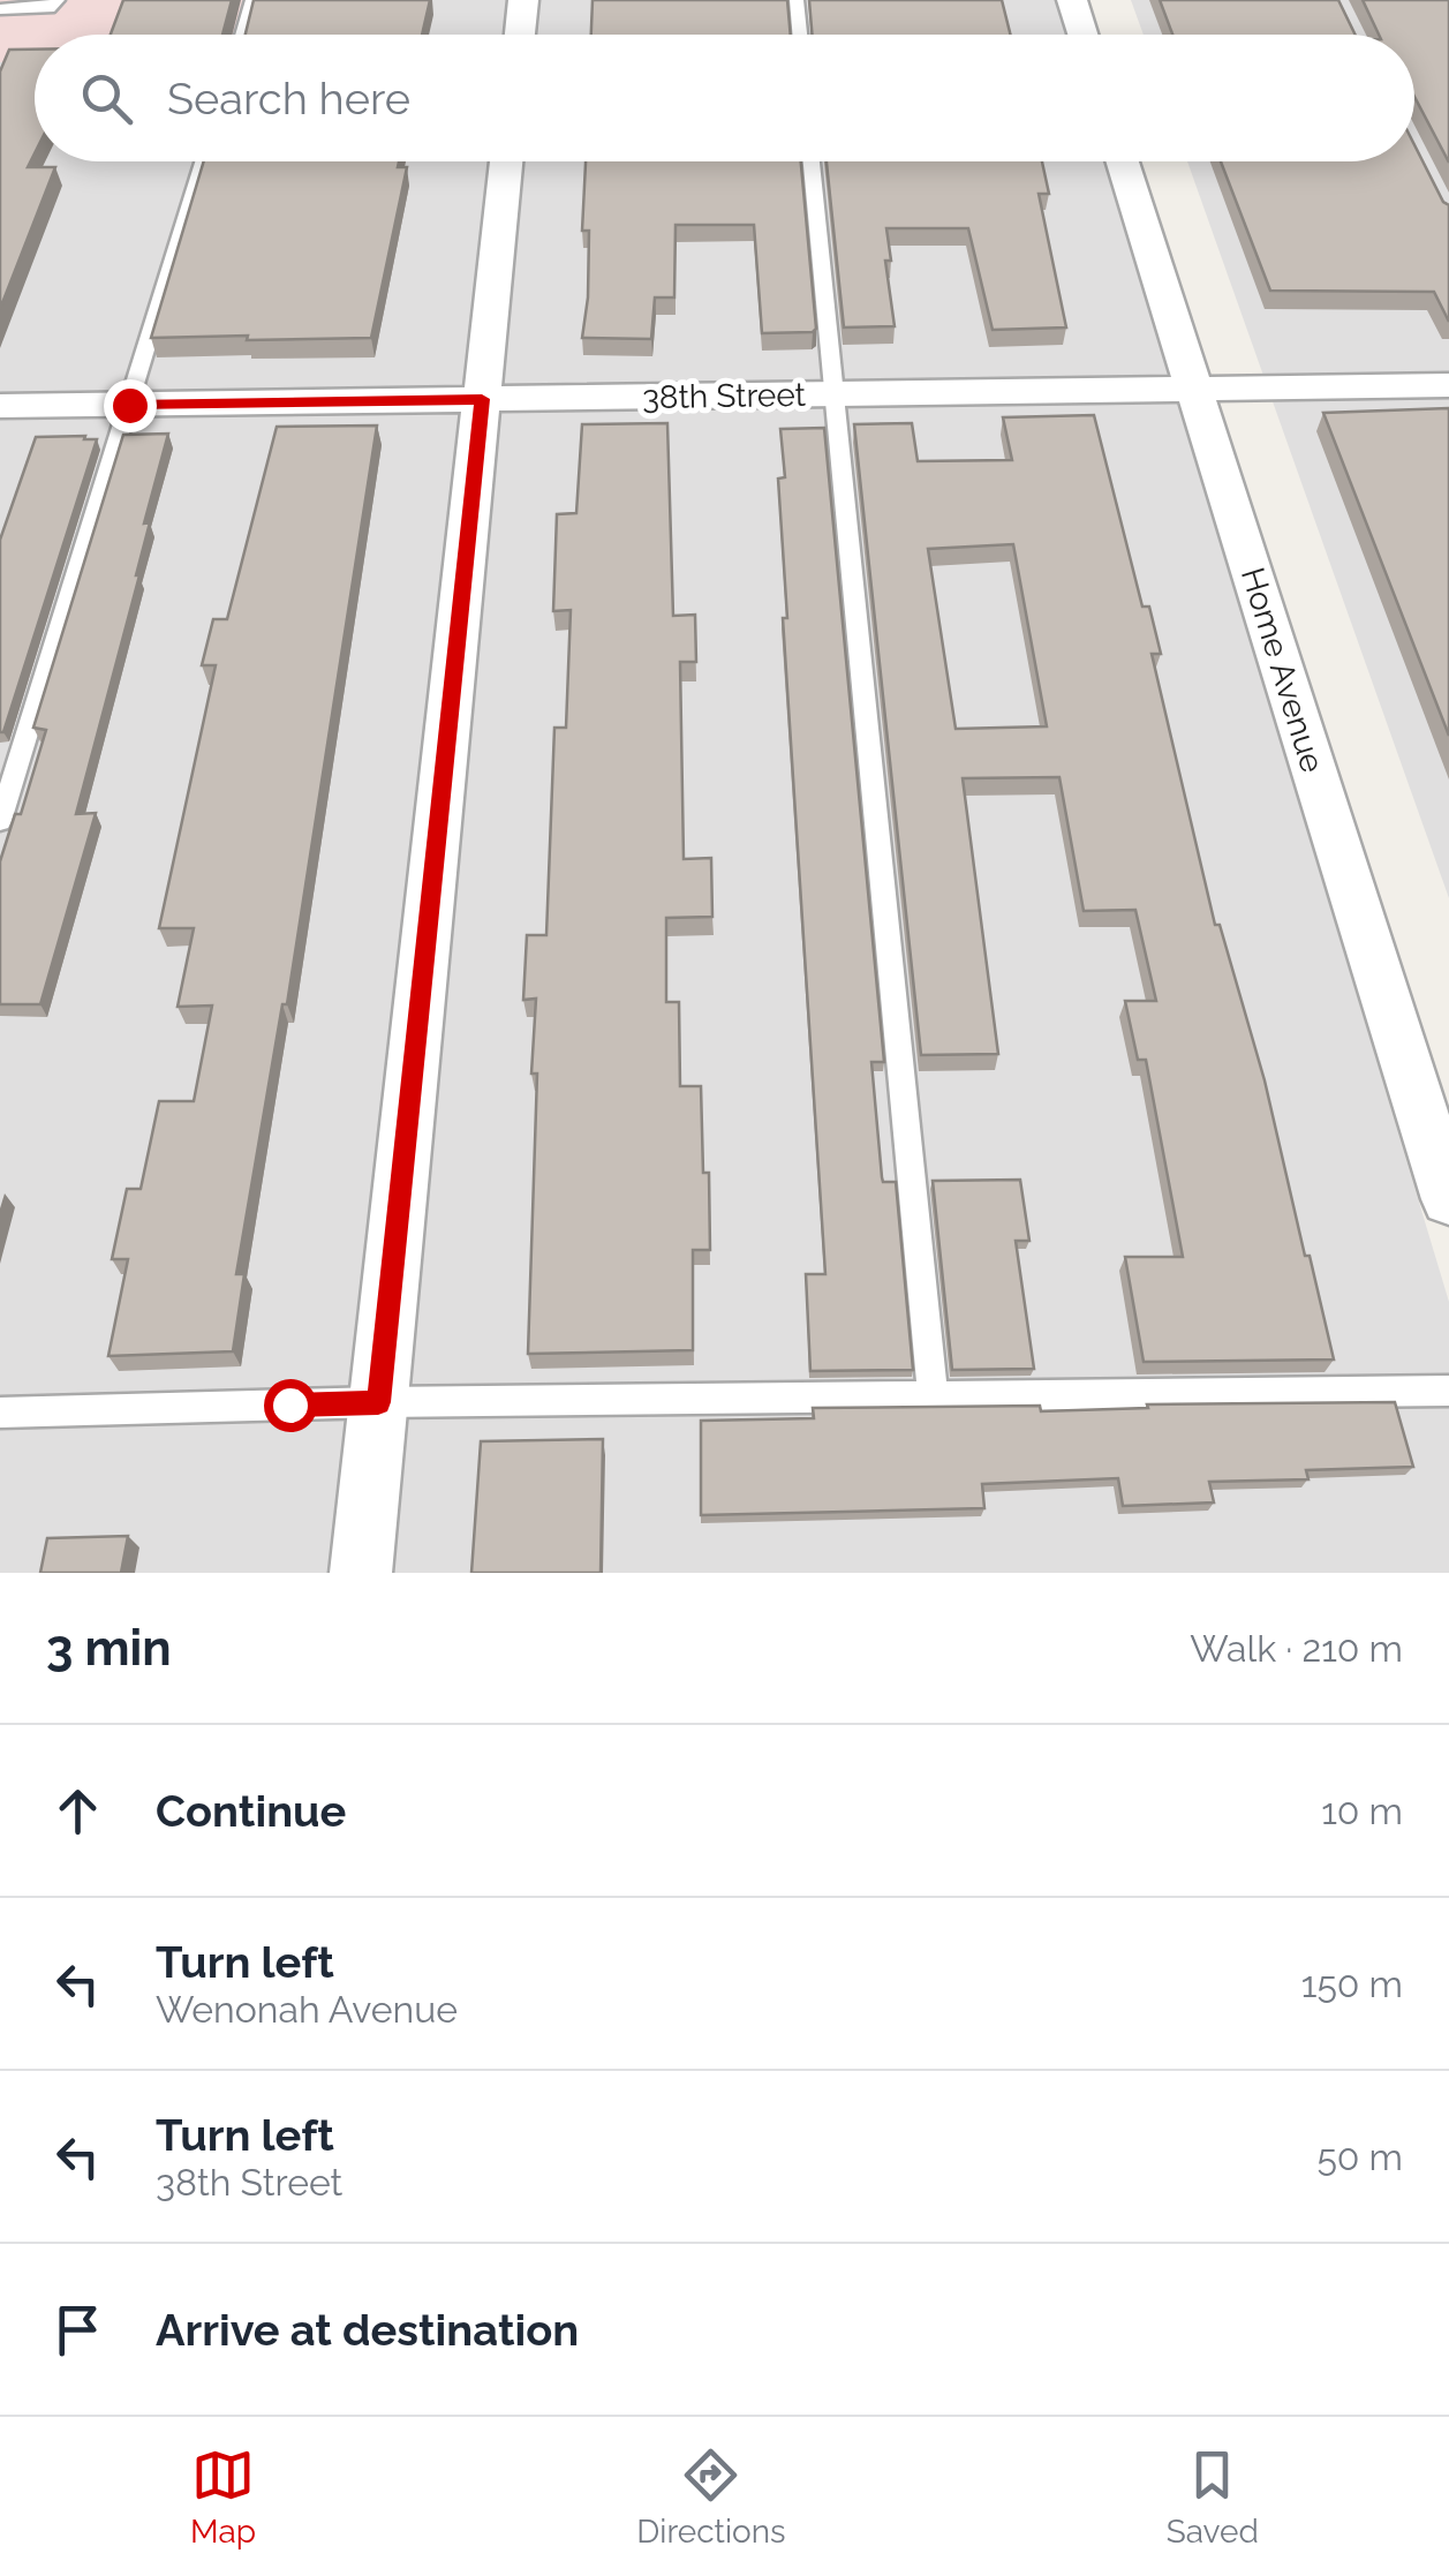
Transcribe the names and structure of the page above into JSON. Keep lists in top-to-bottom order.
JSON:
{
  "streets": {
    "street": ["38th Street", "Home Avenue"]
  },
  "crossings": [
    ["38th Street", "Home Avenue"]
  ],
  "page": {
    "search": "Search here",
    "heading": ["3 min", "Walk · 210 m"],
    "list": [
      ["Continue", "10 m"],
      ["Turn left", "Wenonah Avenue", "150 m"],
      ["Turn left", "38th Street", "50 m"],
      "Arrive at destination"
    ],
    "nav": ["Map", "Directions", "Saved"]
  }
}
